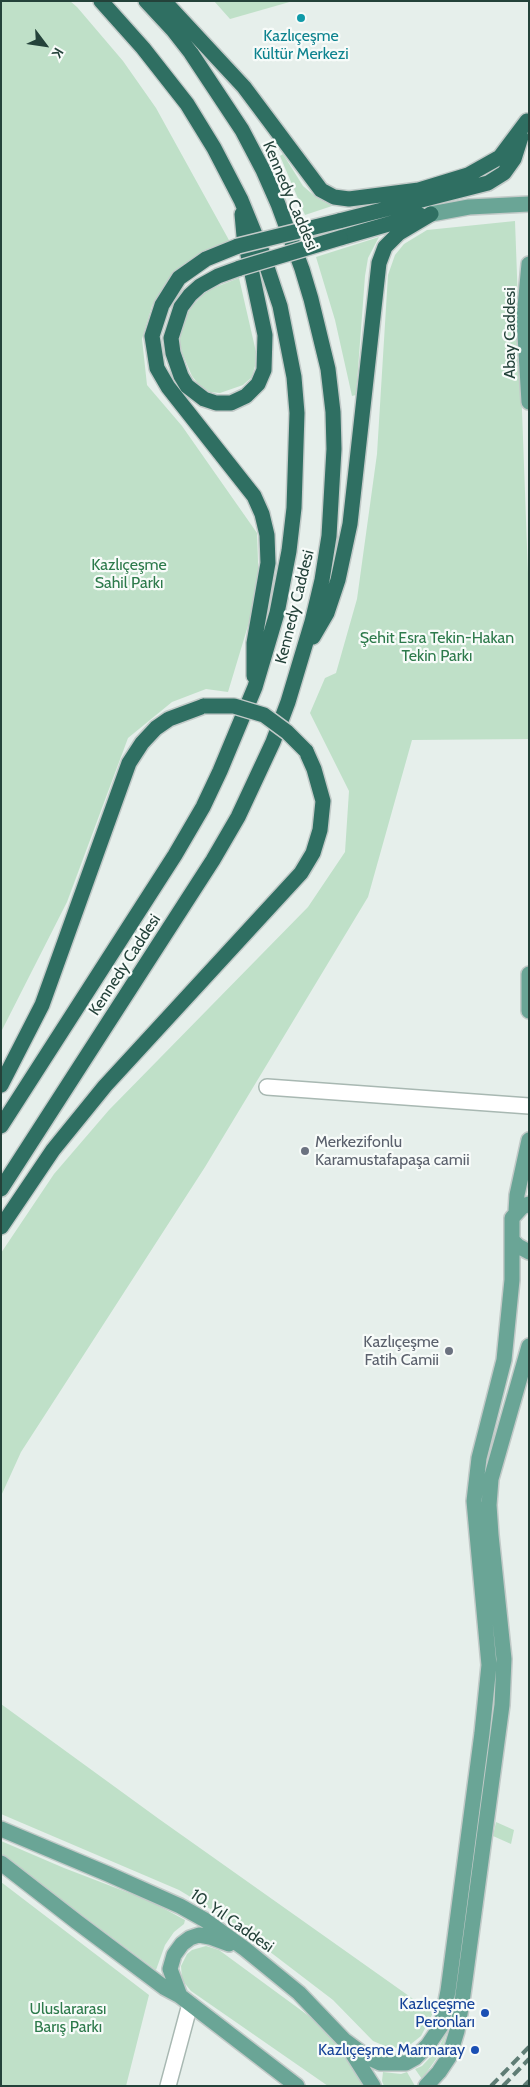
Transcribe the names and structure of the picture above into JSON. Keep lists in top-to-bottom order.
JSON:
{
  "streets": {
    "highway": ["Kennedy Caddesi"],
    "main road": ["Abay Caddesi", "10. Yıl Caddesi"]
  },
  "parks": ["Kazlıçeşme Sahil Parkı", "Şehit Esra Tekin-Hakan Tekin Parkı", "Uluslararası Barış Parkı"],
  "places": [
    "Kazlıçeşme Kültür Merkezi",
    "Merkezifonlu Karamustafapaşa camii",
    "Kazlıçeşme Fatih Camii",
    "Kazlıçeşme Peronları",
    "Kazlıçeşme Marmaray"
  ],
  "north": "bottom right"
}
